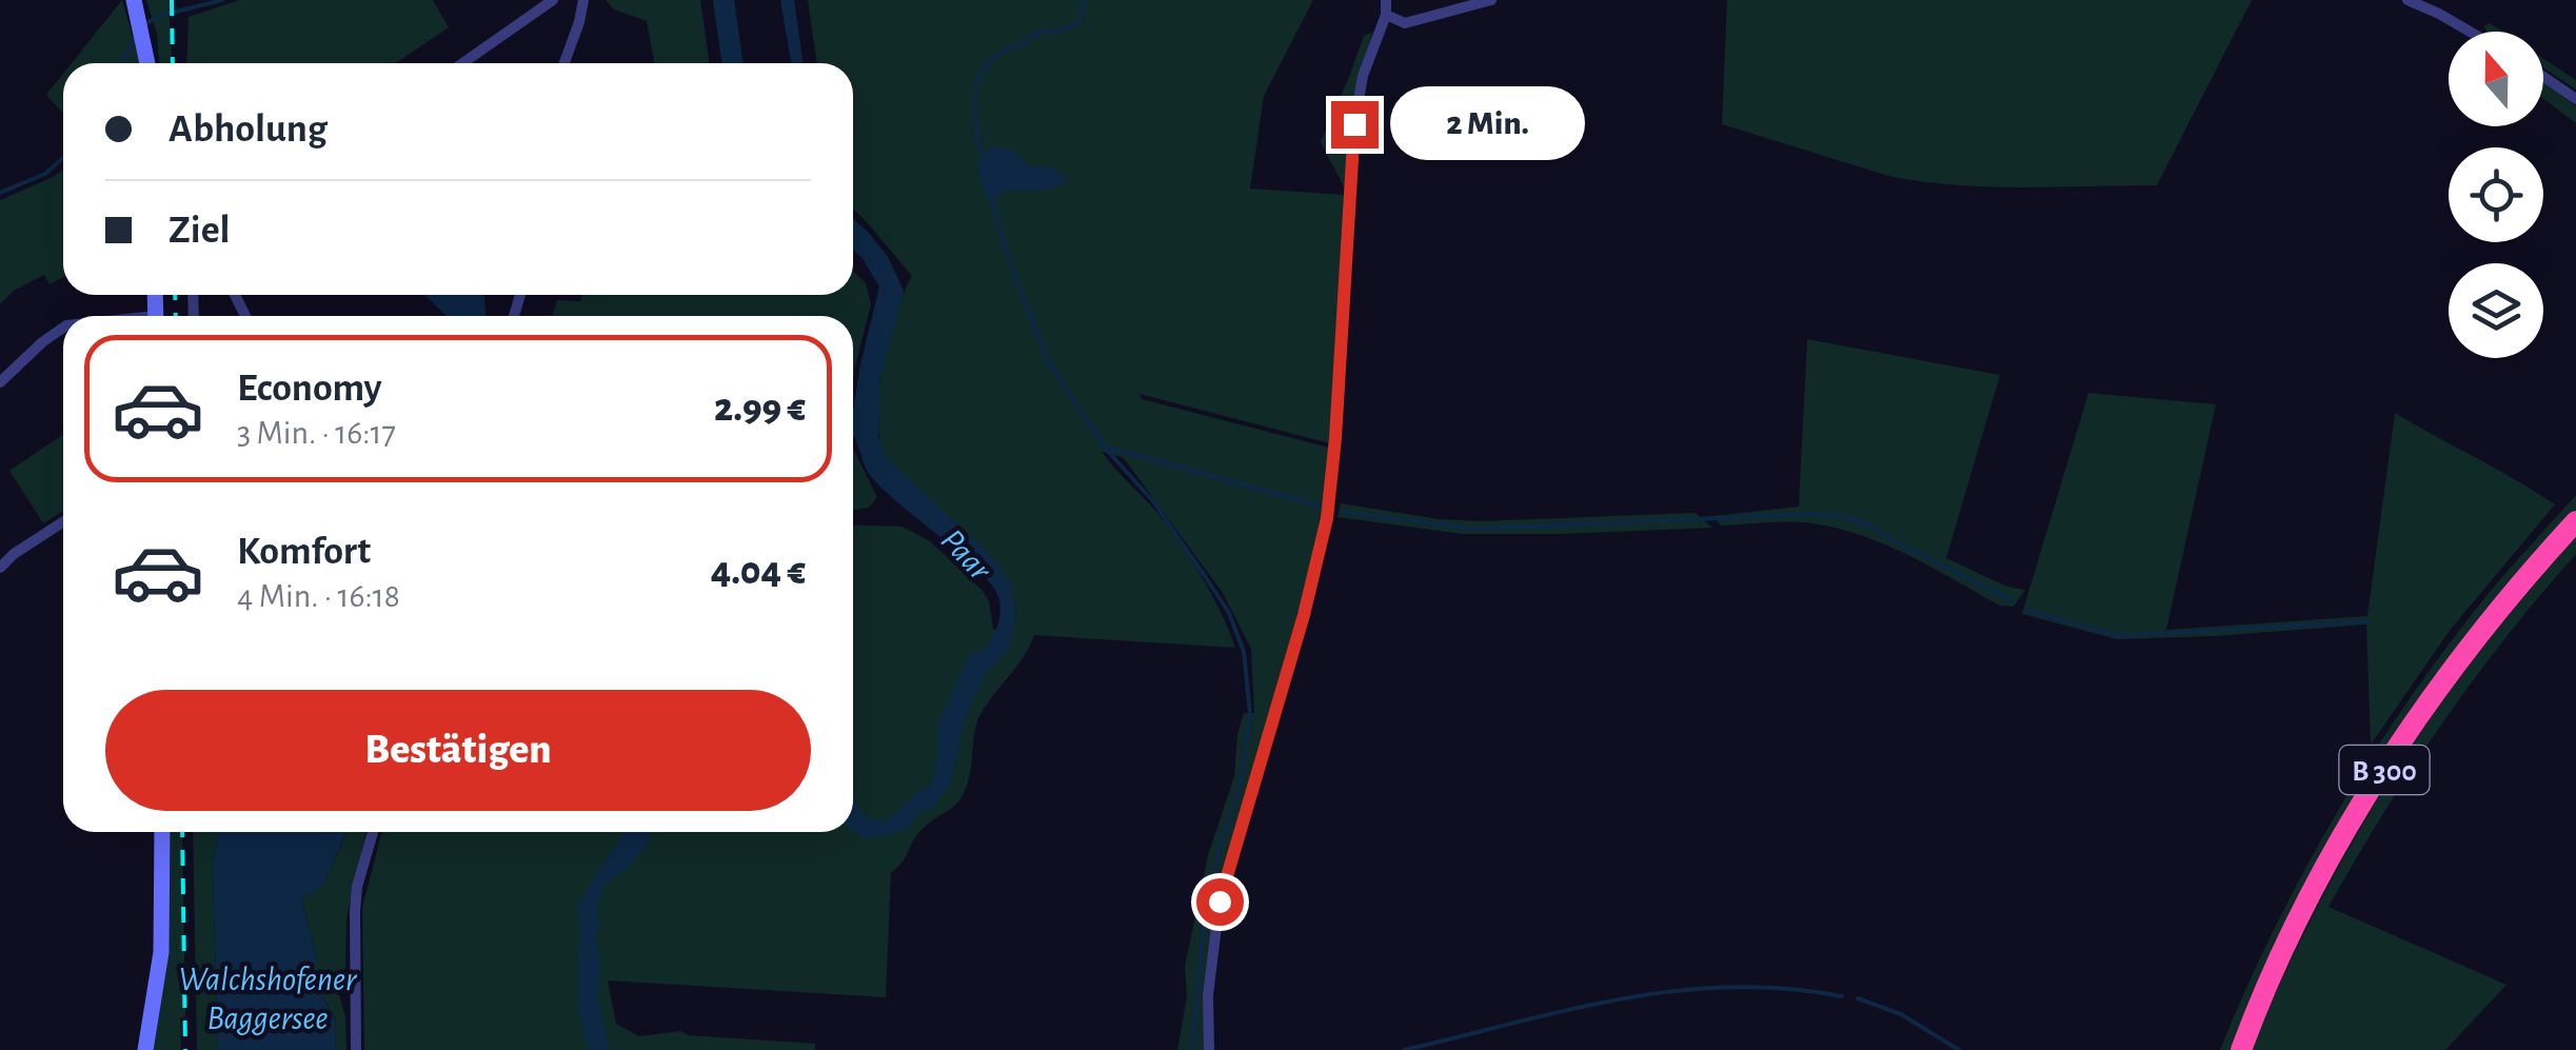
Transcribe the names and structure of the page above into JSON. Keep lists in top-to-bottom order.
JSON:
{
  "streets": {
    "highway": ["B 300"]
  },
  "water": ["Paar", "Walchshofener Baggersee"],
  "north": "top",
  "page": {
    "banner": ["Abholung", "Ziel"],
    "bubble": "2 Min.",
    "list": [
      {
        "name": "Economy",
        "note": "3 Min. · 16:17",
        "value": "2.99 €"
      },
      {
        "name": "Komfort",
        "note": "4 Min. · 16:18",
        "value": "4.04 €"
      }
    ],
    "buttons": "Bestätigen"
  }
}
